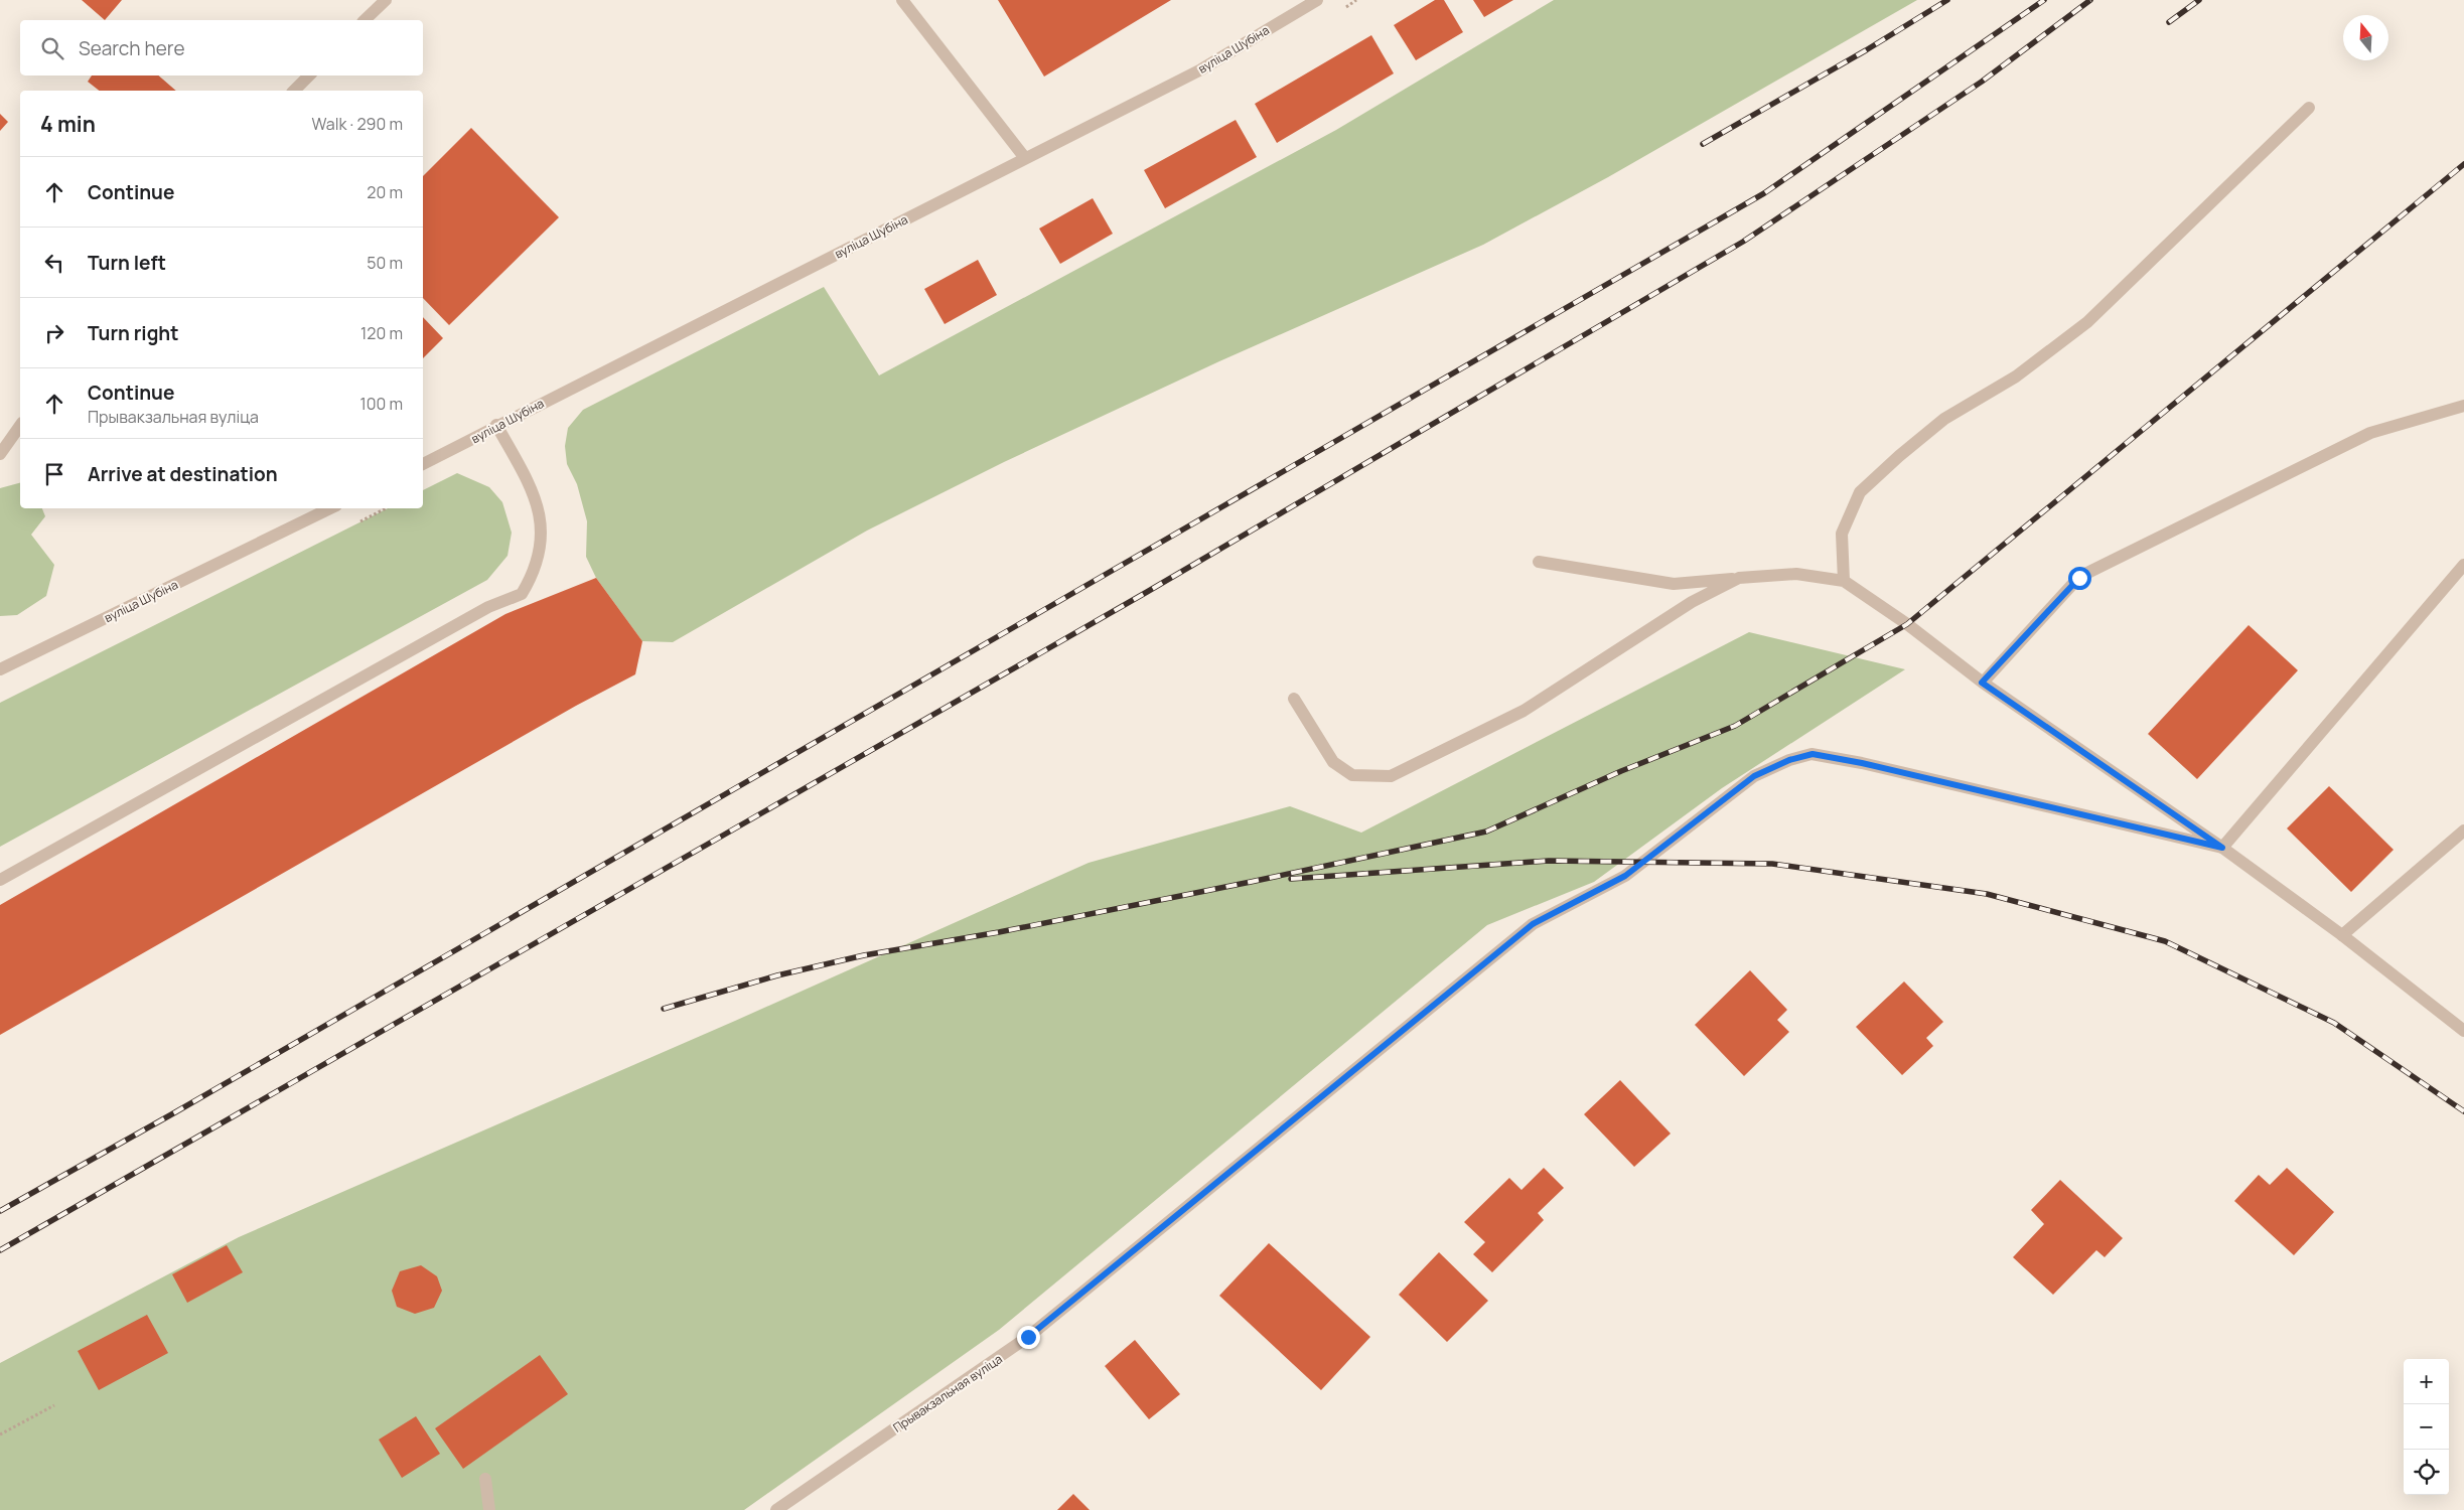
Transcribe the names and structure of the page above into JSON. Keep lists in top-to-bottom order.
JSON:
{
  "streets": {
    "street": ["вуліца Шубіна", "Прывакзальная вуліца"]
  },
  "north": "top",
  "page": {
    "search": "Search here",
    "heading": ["4 min", "Walk · 290 m"],
    "list": [
      ["Continue", "20 m"],
      ["Turn left", "50 m"],
      ["Turn right", "120 m"],
      ["Continue", "Прывакзальная вуліца", "100 m"],
      "Arrive at destination"
    ],
    "map_buttons": ["+", "−"]
  }
}
